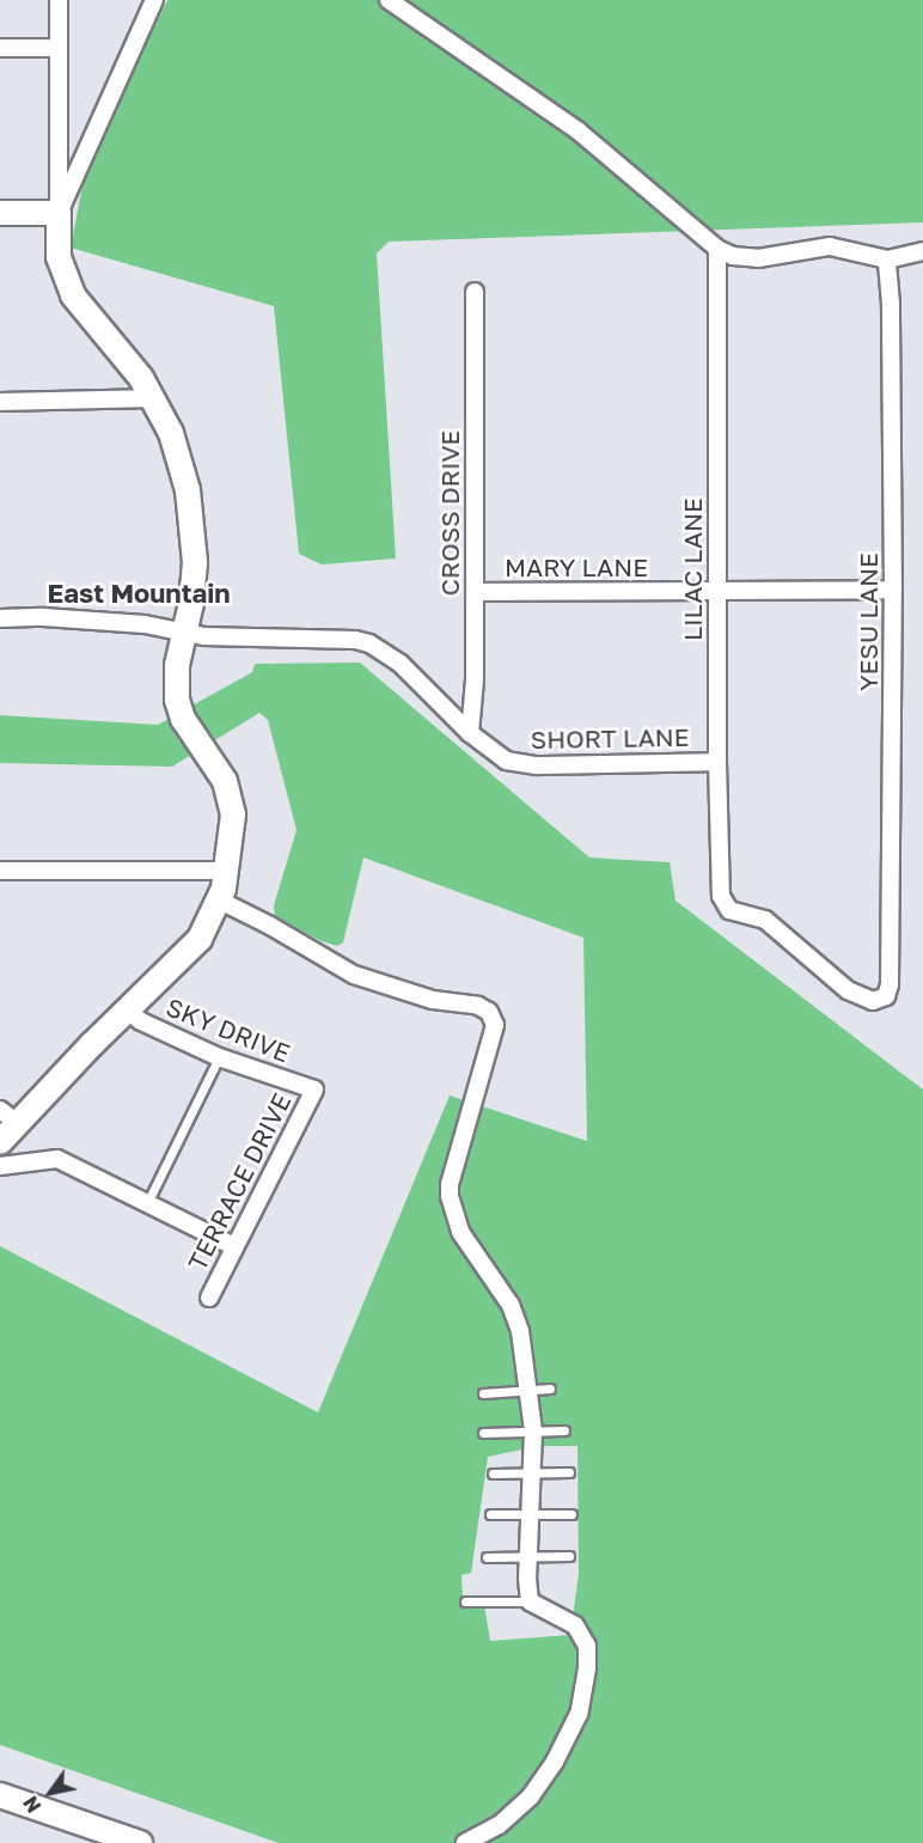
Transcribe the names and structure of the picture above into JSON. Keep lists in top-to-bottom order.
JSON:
{
  "streets": {
    "street": [
      "CROSS DRIVE",
      "MARY LANE",
      "LILAC LANE",
      "YESU LANE",
      "SHORT LANE",
      "SKY DRIVE",
      "TERRACE DRIVE"
    ]
  },
  "crossings": [
    ["CROSS DRIVE", "MARY LANE"],
    ["CROSS DRIVE", "SHORT LANE"],
    ["MARY LANE", "LILAC LANE"],
    ["MARY LANE", "YESU LANE"],
    ["LILAC LANE", "YESU LANE"],
    ["LILAC LANE", "SHORT LANE"],
    ["SKY DRIVE", "TERRACE DRIVE"]
  ],
  "districts": ["East Mountain"],
  "north": "bottom left"
}
